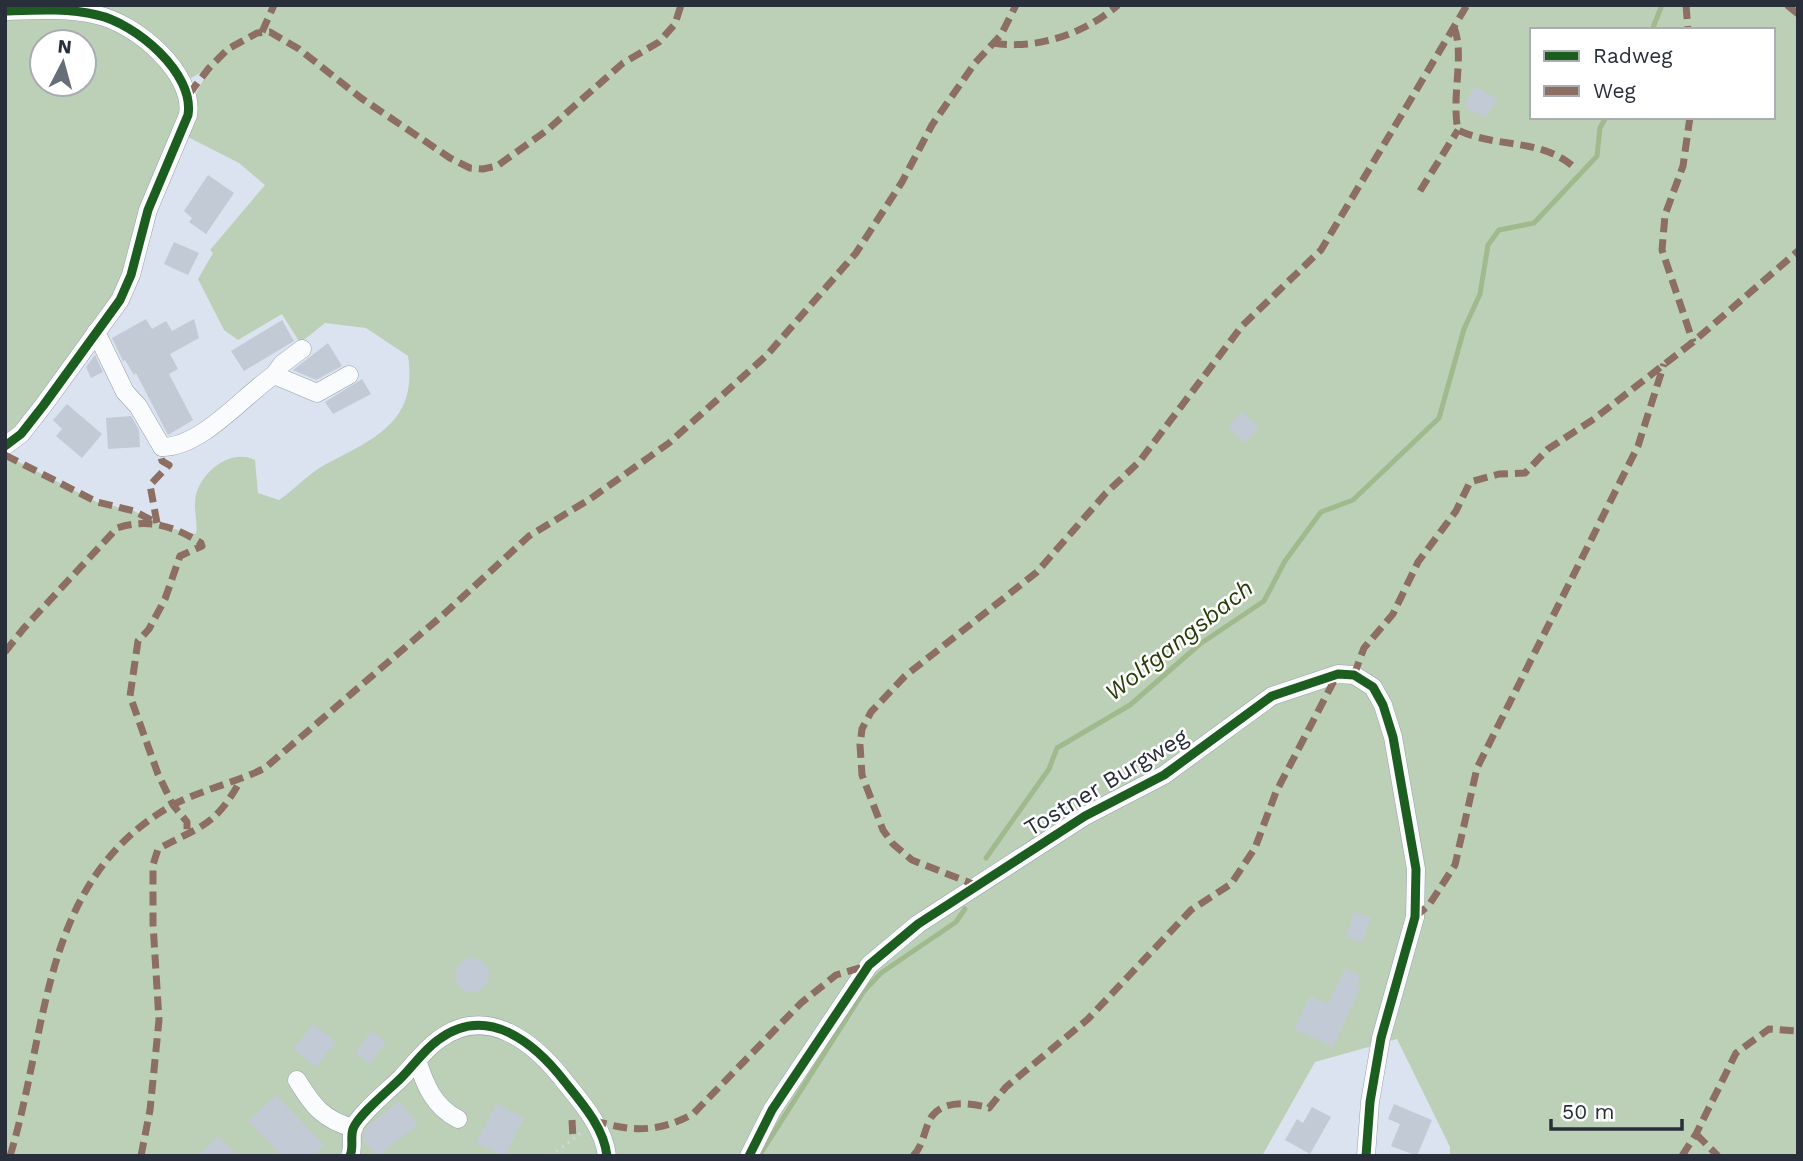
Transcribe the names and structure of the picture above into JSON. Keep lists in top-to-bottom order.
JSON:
{
  "streets": {
    "street": ["Tostner Burgweg"]
  },
  "water": ["Wolfgangsbach"],
  "legend": ["Radweg", "Weg"],
  "scale_bar": "50 m",
  "north": "top"
}
